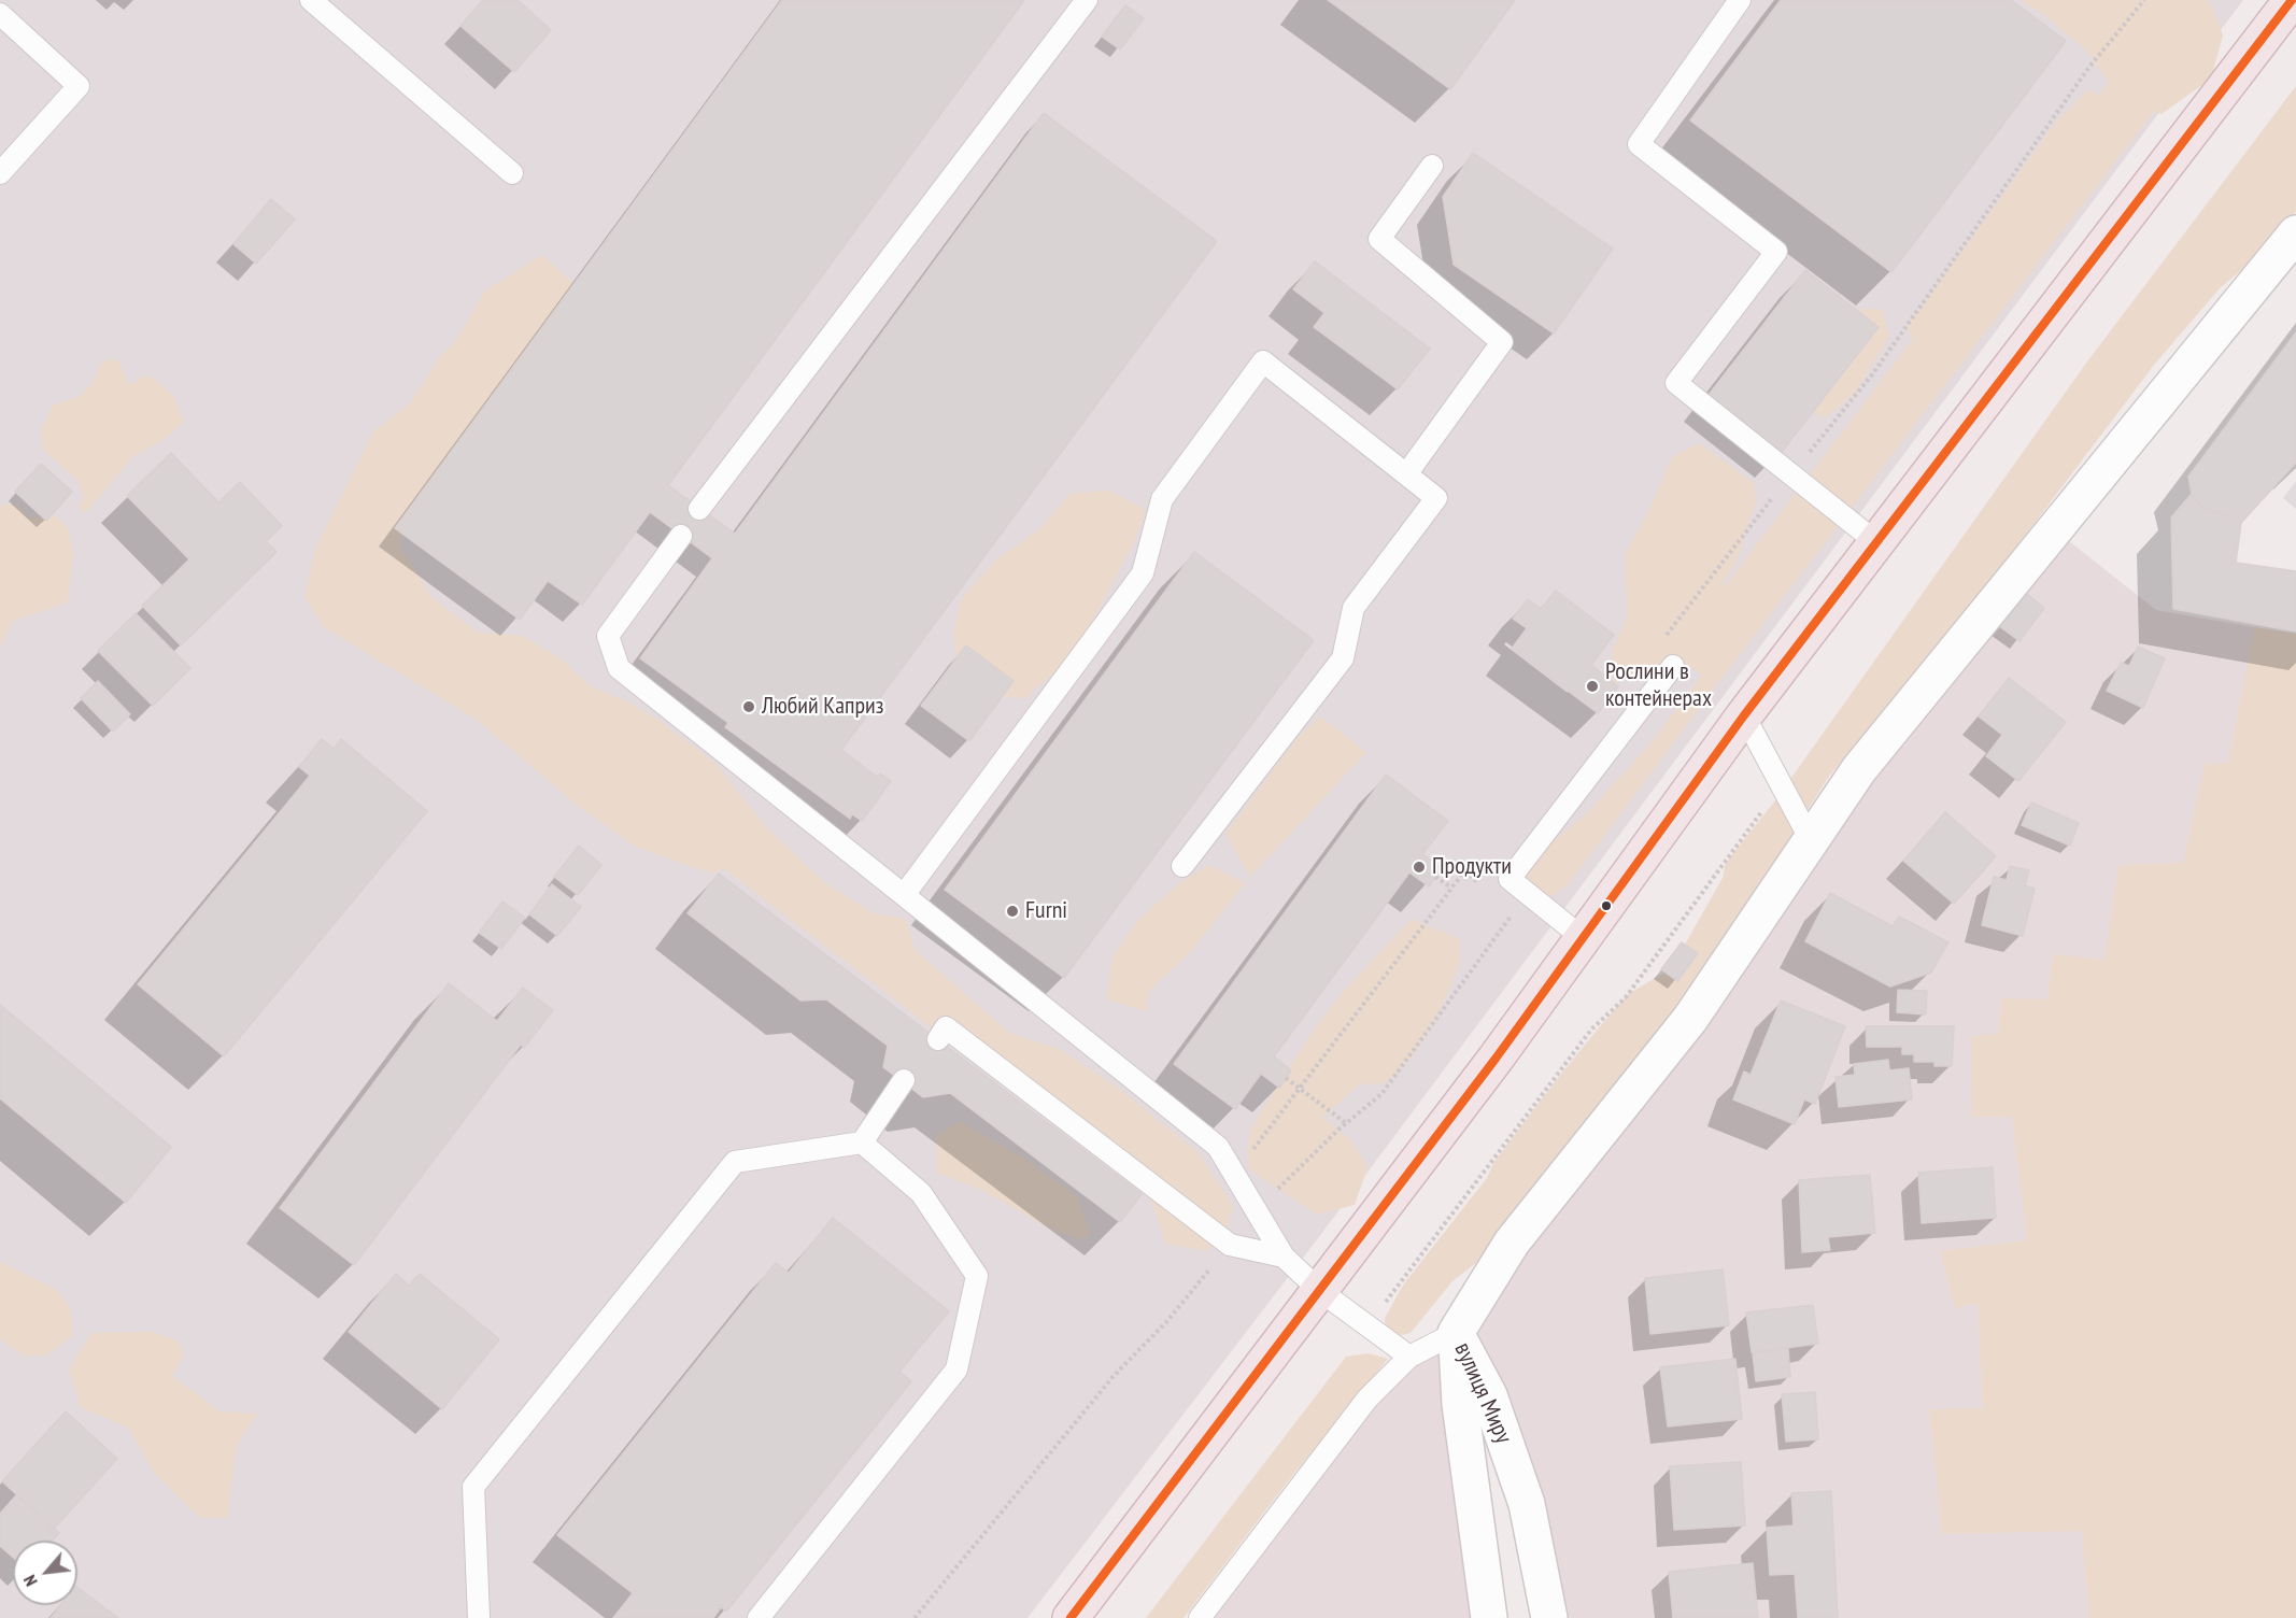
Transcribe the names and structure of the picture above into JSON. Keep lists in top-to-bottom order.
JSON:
{
  "streets": {
    "street": ["вулиця Миру"]
  },
  "places": [
    "Рослини в контейнерах",
    "Любий Каприз",
    "Продукти",
    "Furni"
  ],
  "north": "bottom left"
}
